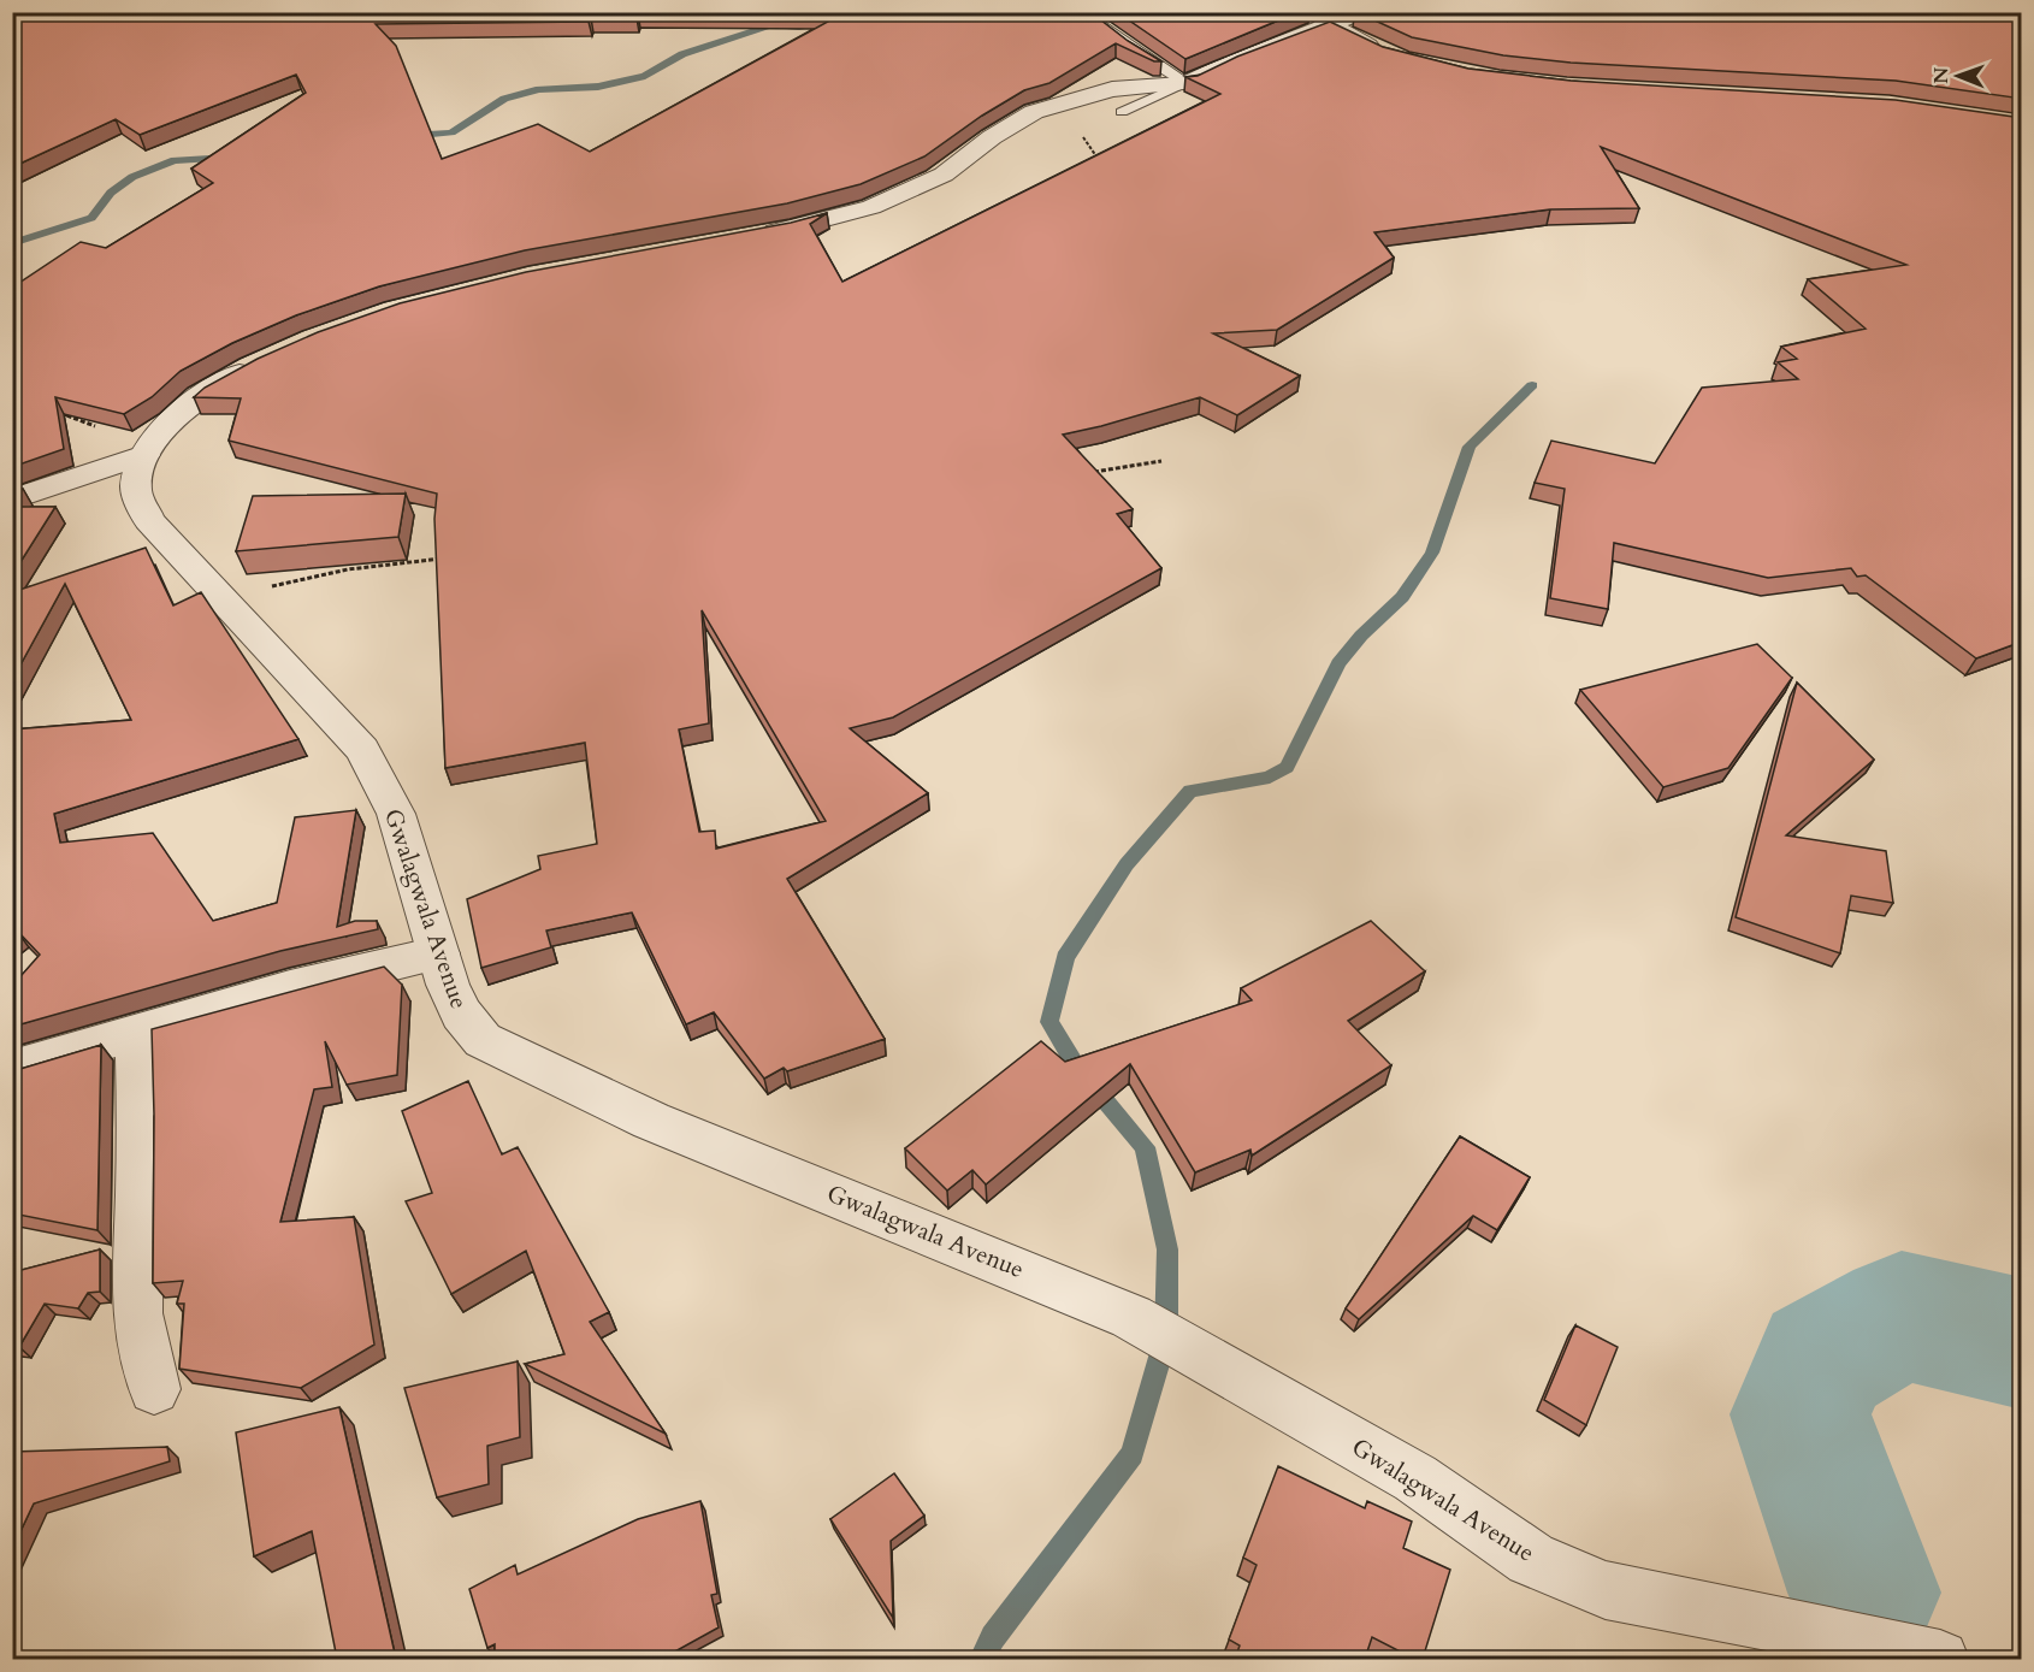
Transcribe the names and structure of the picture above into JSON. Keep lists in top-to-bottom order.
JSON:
{
  "streets": {
    "street": ["Gwalagwala Avenue"]
  },
  "north": "left"
}
